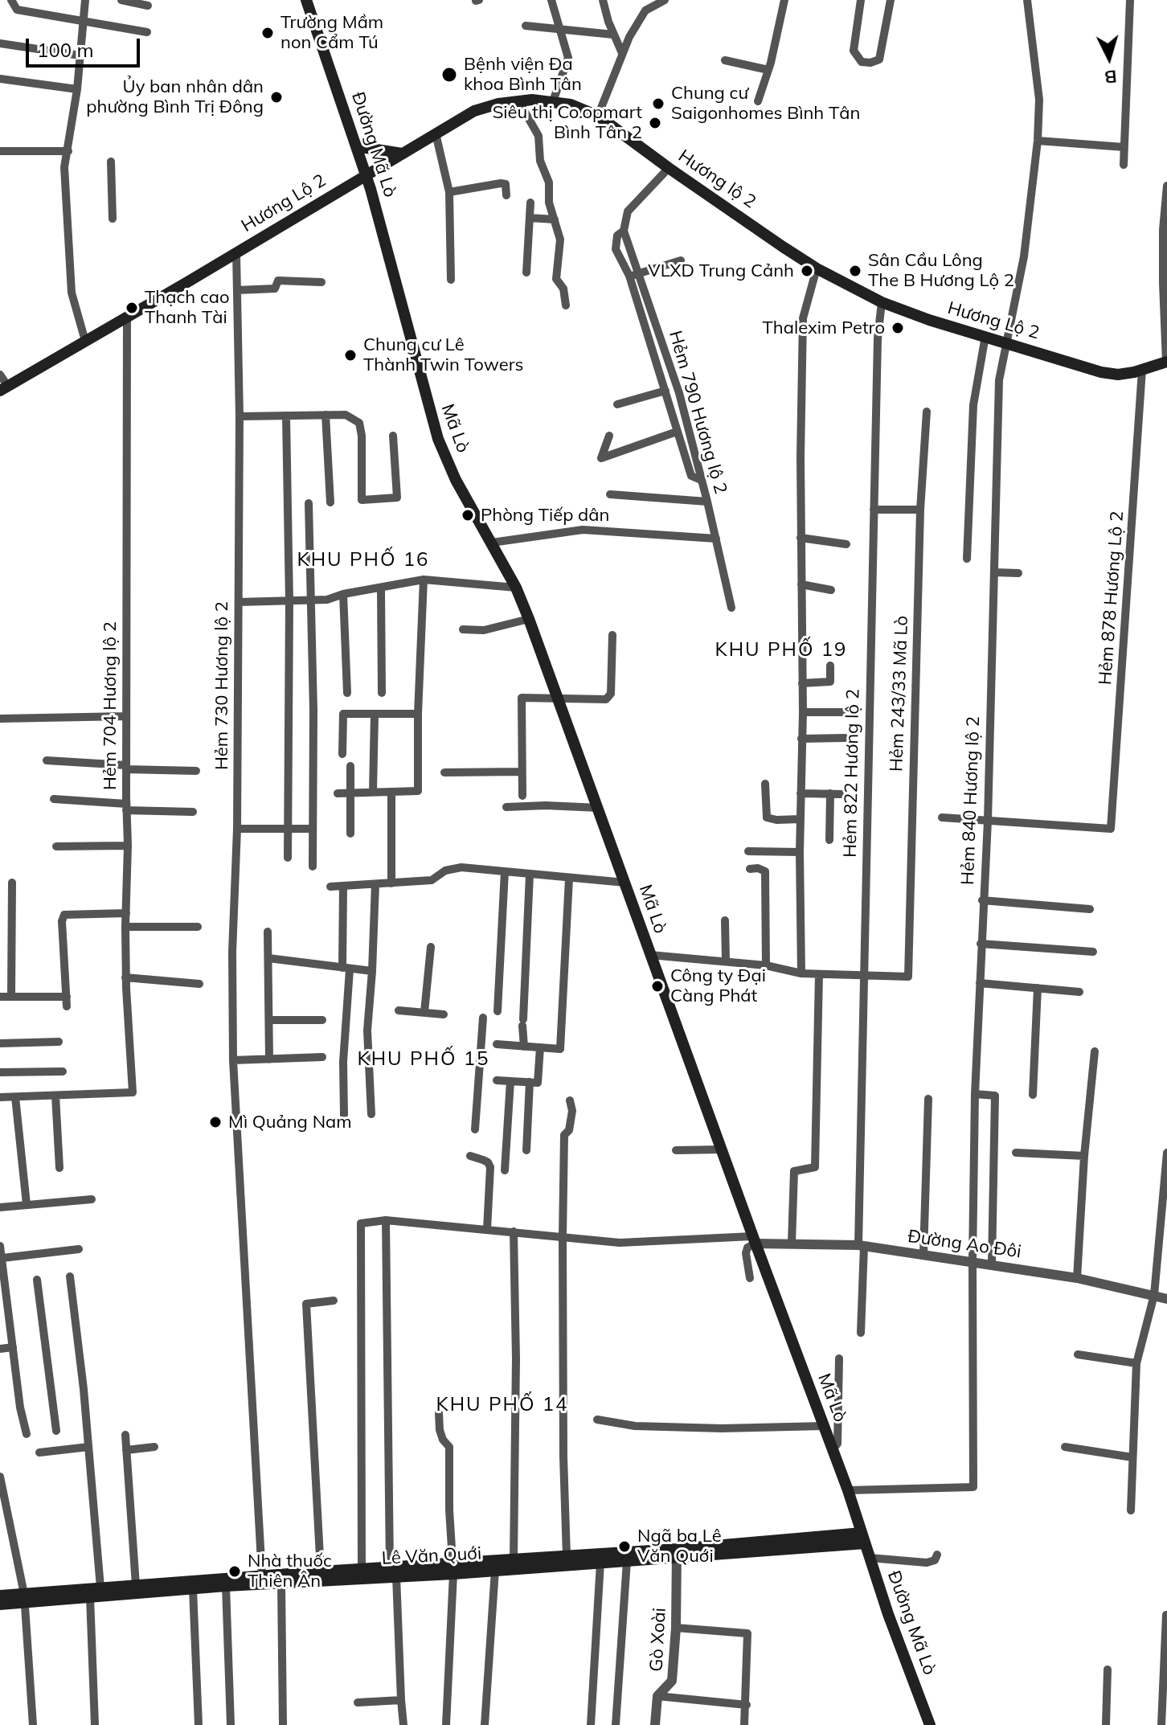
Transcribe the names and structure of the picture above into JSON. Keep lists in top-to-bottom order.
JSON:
{
  "streets": {
    "main road": [
      "Đường Mã Lò",
      "Hương lộ 2",
      "Hương Lộ 2",
      "Mã Lò",
      "Lê Văn Quới"
    ],
    "street": [
      "Hẻm 790 Hương lộ 2",
      "Hẻm 878 Hương Lộ 2",
      "Hẻm 730 Hương lộ 2",
      "Hẻm 243/33 Mã Lò",
      "Hẻm 704 Hương lộ 2",
      "Hẻm 822 Hương lộ 2",
      "Hẻm 840 Hương lộ 2",
      "Đường Ao Đôi",
      "Gò Xoài"
    ]
  },
  "crossings": [
    ["Đường Mã Lò", "Hương Lộ 2"],
    ["Đường Mã Lò", "Mã Lò"],
    ["Đường Mã Lò", "Lê Văn Quới"],
    ["Hương lộ 2", "Hương Lộ 2"],
    ["Hương Lộ 2", "Hẻm 878 Hương Lộ 2"],
    ["Hương Lộ 2", "Hẻm 730 Hương lộ 2"],
    ["Hương Lộ 2", "Hẻm 704 Hương lộ 2"],
    ["Hương Lộ 2", "Hẻm 822 Hương lộ 2"],
    ["Hương Lộ 2", "Hẻm 840 Hương lộ 2"],
    ["Mã Lò", "Hẻm 840 Hương lộ 2"],
    ["Mã Lò", "Đường Ao Đôi"],
    ["Mã Lò", "Lê Văn Quới"],
    ["Hẻm 878 Hương Lộ 2", "Hẻm 840 Hương lộ 2"],
    ["Hẻm 730 Hương lộ 2", "Lê Văn Quới"],
    ["Hẻm 243/33 Mã Lò", "Hẻm 822 Hương lộ 2"],
    ["Hẻm 822 Hương lộ 2", "Đường Ao Đôi"],
    ["Hẻm 840 Hương lộ 2", "Đường Ao Đôi"],
    ["Lê Văn Quới", "Gò Xoài"]
  ],
  "districts": [
    "KHU PHỐ 16",
    "KHU PHỐ 19",
    "KHU PHỐ 15",
    "KHU PHỐ 14"
  ],
  "places": [
    "Trường Mầm non Cẩm Tú",
    "Bệnh viện Đa khoa Bình Tân",
    "Ủy ban nhân dân phường Bình Trị Đông",
    "Chung cư Saigonhomes Bình Tân",
    "Siêu thị Co.opmart Bình Tân 2",
    "VLXD Trung Cảnh",
    "Sân Cầu Lông The B Hương Lộ 2",
    "Thạch cao Thanh Tài",
    "Thalexim Petro",
    "Chung cư Lê Thành Twin Towers",
    "Phòng Tiếp dân",
    "Công ty Đại Càng Phát",
    "Mì Quảng Nam",
    "Ngã ba Lê Văn Quới",
    "Nhà thuốc Thiên Ân"
  ],
  "scale_bar": "100 m",
  "north": "bottom"
}
